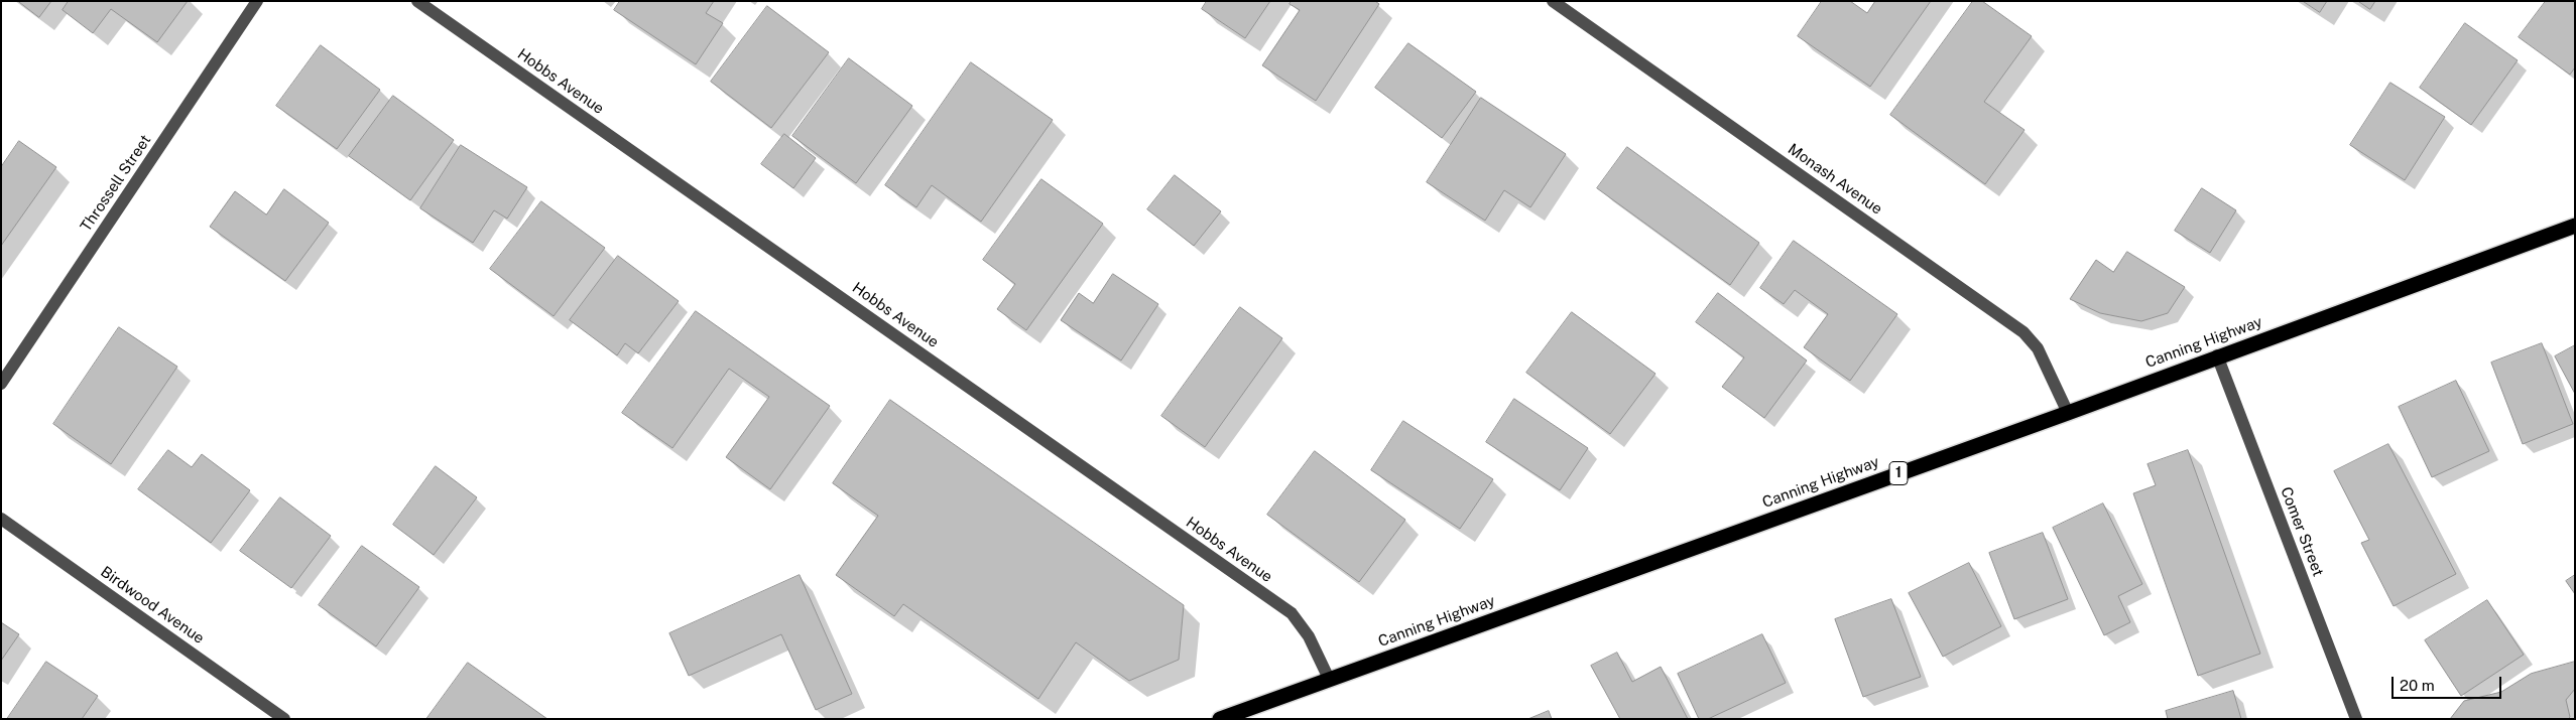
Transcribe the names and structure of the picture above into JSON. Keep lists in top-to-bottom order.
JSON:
{
  "streets": {
    "highway": ["Canning Highway", "1"],
    "street": [
      "Hobbs Avenue",
      "Monash Avenue",
      "Throssell Street",
      "Comer Street",
      "Birdwood Avenue"
    ]
  },
  "crossings": [
    ["Hobbs Avenue", "Canning Highway"],
    ["Monash Avenue", "Canning Highway"],
    ["Canning Highway", "Comer Street"]
  ],
  "scale_bar": "20 m"
}
